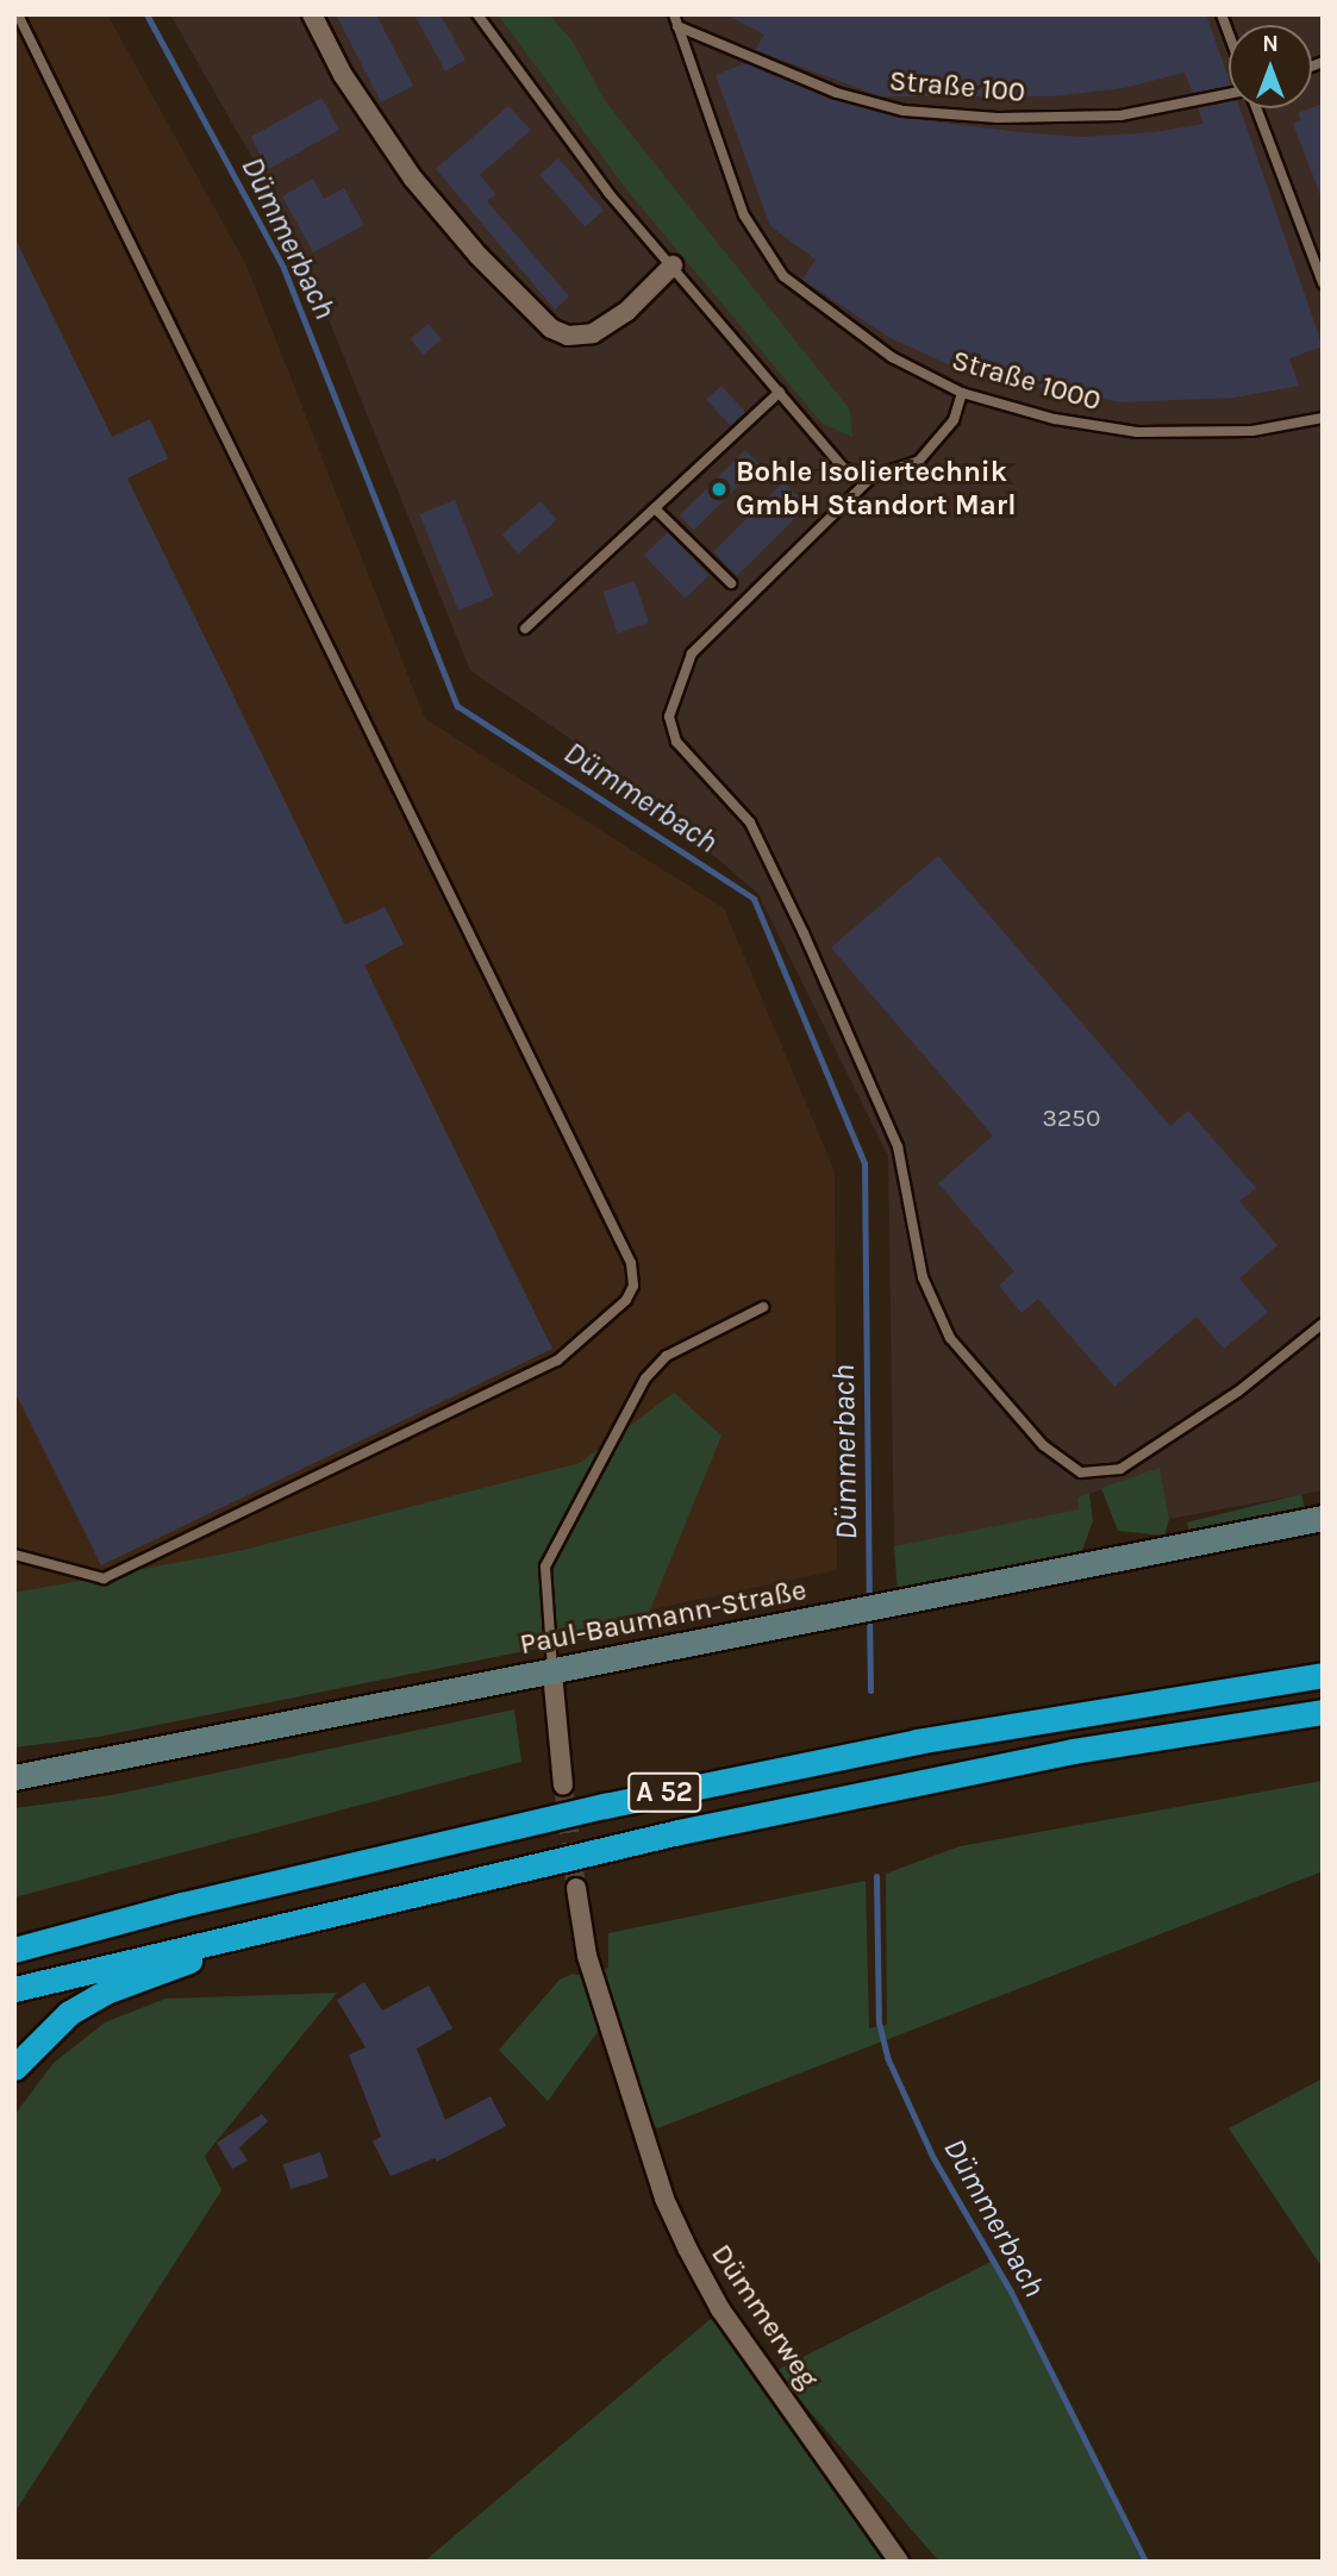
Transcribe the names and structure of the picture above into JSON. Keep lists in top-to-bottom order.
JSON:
{
  "streets": {
    "highway": ["A 52"],
    "main road": ["Paul-Baumann-Straße"],
    "street": ["Dümmerweg"],
    "lane": ["Straße 100", "Straße 1000"]
  },
  "crossings": [
    ["Straße 100", "Straße 1000"]
  ],
  "water": ["Dümmerbach"],
  "places": ["Bohle Isoliertechnik GmbH Standort Marl"],
  "house_numbers": ["3250"],
  "north": "top"
}
